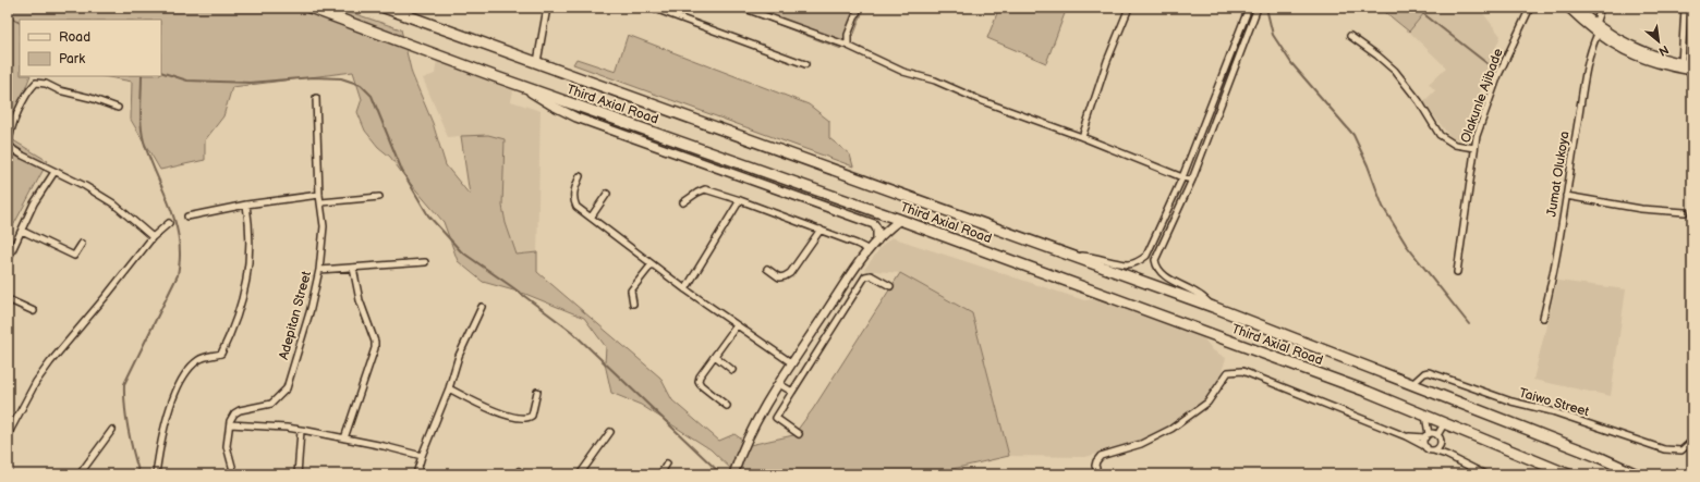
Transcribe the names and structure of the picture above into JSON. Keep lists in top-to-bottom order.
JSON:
{
  "streets": {
    "highway": ["Third Axial Road"],
    "street": [
      "Olakunle Ajibade",
      "Jumat Olukoya",
      "Adepitan Street",
      "Taiwo Street"
    ]
  },
  "crossings": [
    ["Third Axial Road", "Taiwo Street"]
  ],
  "legend": ["Road", "Park"],
  "north": "bottom right"
}
